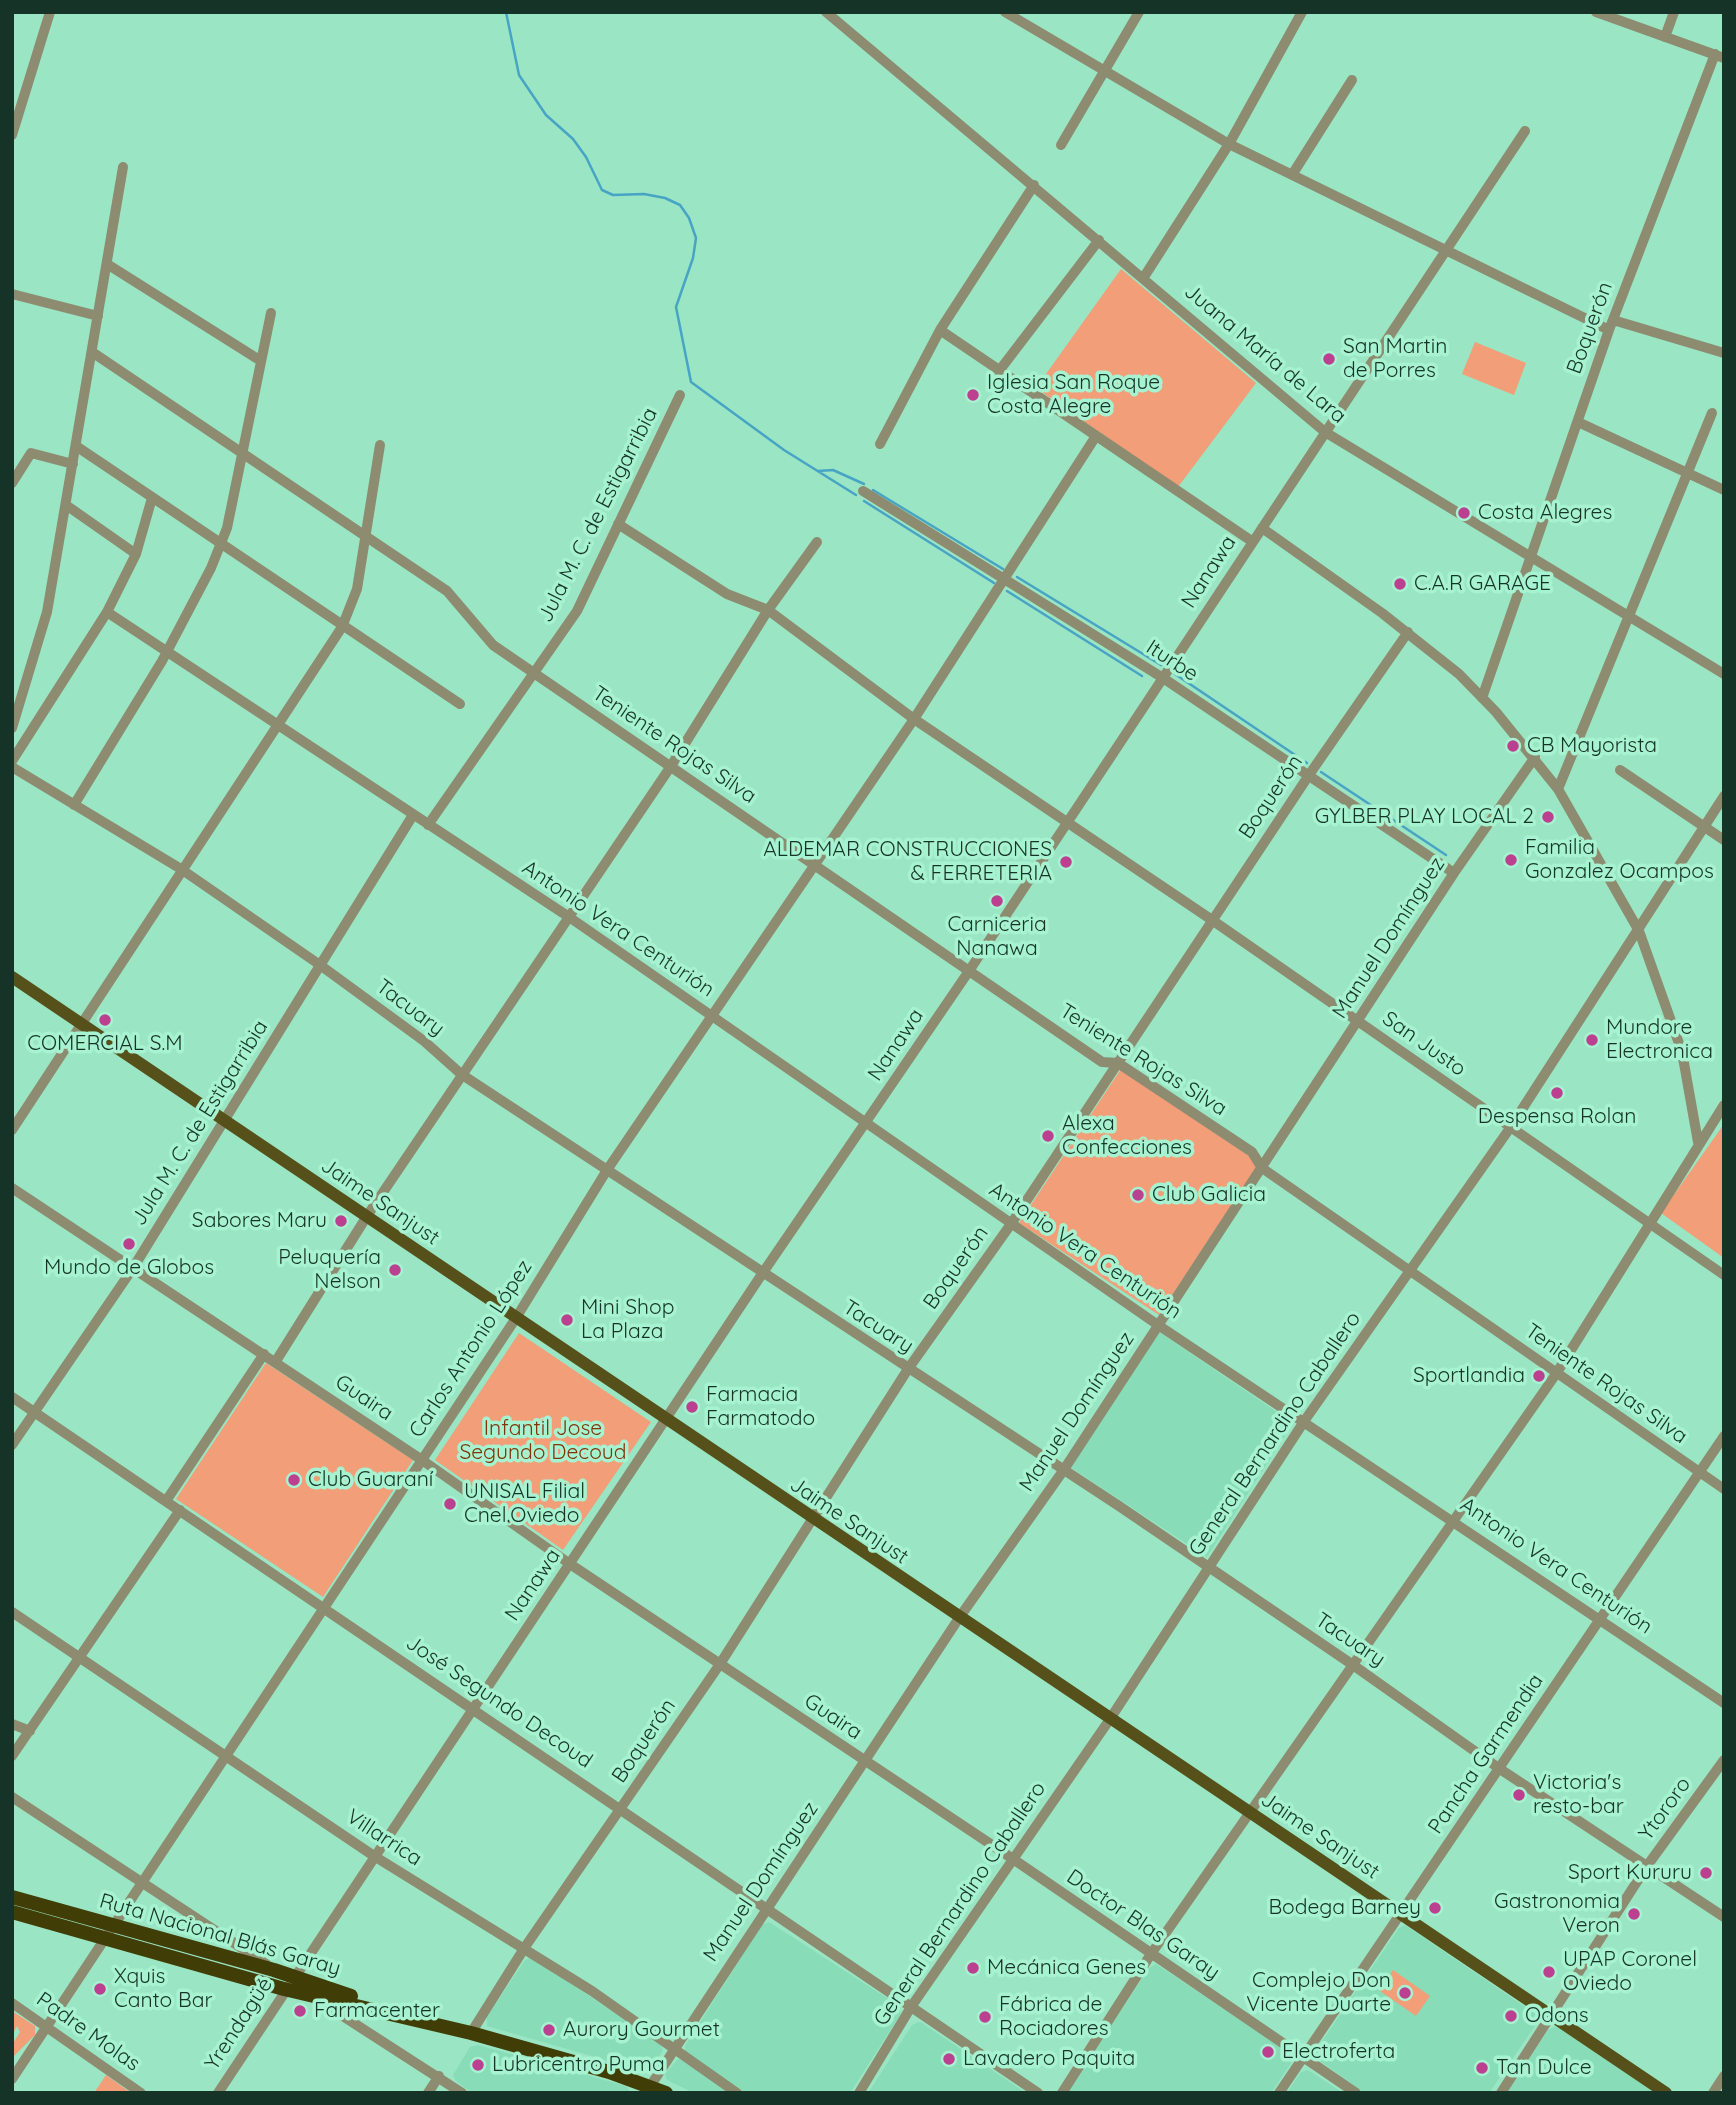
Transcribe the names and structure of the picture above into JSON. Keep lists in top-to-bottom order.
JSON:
{
  "streets": {
    "highway": ["Ruta Nacional Blás Garay"],
    "main road": ["Jaime Sanjust"],
    "street": [
      "Boquerón",
      "Juana María de Lara",
      "Jula M. C. de Estigarribia",
      "Nanawa",
      "Iturbe",
      "Teniente Rojas Silva",
      "Antonio Vera Centurión",
      "Manuel Domínguez",
      "Tacuary",
      "San Justo",
      "Carlos Antonio López",
      "Guaira",
      "General Bernardino Caballero",
      "José Segundo Decoud",
      "Pancha Garmendia",
      "Ytororo",
      "Villarrica",
      "Doctor Blas Garay",
      "Yrendagüé",
      "Padre Molas"
    ]
  },
  "crossings": [
    ["Boquerón", "Juana María de Lara"],
    ["Boquerón", "Iturbe"],
    ["Boquerón", "Teniente Rojas Silva"],
    ["Boquerón", "Antonio Vera Centurión"],
    ["Boquerón", "Tacuary"],
    ["Boquerón", "San Justo"],
    ["Boquerón", "Jaime Sanjust"],
    ["Boquerón", "Guaira"],
    ["Boquerón", "José Segundo Decoud"],
    ["Boquerón", "Villarrica"],
    ["Boquerón", "Ruta Nacional Blás Garay"],
    ["Juana María de Lara", "Nanawa"],
    ["Jula M. C. de Estigarribia", "Teniente Rojas Silva"],
    ["Jula M. C. de Estigarribia", "Antonio Vera Centurión"],
    ["Jula M. C. de Estigarribia", "Tacuary"],
    ["Jula M. C. de Estigarribia", "San Justo"],
    ["Jula M. C. de Estigarribia", "Jaime Sanjust"],
    ["Jula M. C. de Estigarribia", "Guaira"],
    ["Jula M. C. de Estigarribia", "José Segundo Decoud"],
    ["Nanawa", "Iturbe"],
    ["Nanawa", "Teniente Rojas Silva"],
    ["Nanawa", "Antonio Vera Centurión"],
    ["Nanawa", "Tacuary"],
    ["Nanawa", "San Justo"],
    ["Nanawa", "Jaime Sanjust"],
    ["Nanawa", "Guaira"],
    ["Nanawa", "José Segundo Decoud"],
    ["Nanawa", "Villarrica"],
    ["Nanawa", "Ruta Nacional Blás Garay"],
    ["Nanawa", "Yrendagüé"],
    ["Iturbe", "Manuel Domínguez"],
    ["Iturbe", "Carlos Antonio López"],
    ["Teniente Rojas Silva", "Manuel Domínguez"],
    ["Teniente Rojas Silva", "Carlos Antonio López"],
    ["Teniente Rojas Silva", "General Bernardino Caballero"],
    ["Teniente Rojas Silva", "Pancha Garmendia"],
    ["Antonio Vera Centurión", "Manuel Domínguez"],
    ["Antonio Vera Centurión", "Carlos Antonio López"],
    ["Antonio Vera Centurión", "General Bernardino Caballero"],
    ["Antonio Vera Centurión", "Pancha Garmendia"],
    ["Manuel Domínguez", "Tacuary"],
    ["Manuel Domínguez", "San Justo"],
    ["Manuel Domínguez", "Jaime Sanjust"],
    ["Manuel Domínguez", "Guaira"],
    ["Manuel Domínguez", "José Segundo Decoud"],
    ["Manuel Domínguez", "Villarrica"],
    ["Manuel Domínguez", "Ruta Nacional Blás Garay"],
    ["Tacuary", "Carlos Antonio López"],
    ["Tacuary", "General Bernardino Caballero"],
    ["Tacuary", "Pancha Garmendia"],
    ["Tacuary", "Ytororo"],
    ["San Justo", "Carlos Antonio López"],
    ["San Justo", "General Bernardino Caballero"],
    ["Jaime Sanjust", "Carlos Antonio López"],
    ["Jaime Sanjust", "General Bernardino Caballero"],
    ["Jaime Sanjust", "Pancha Garmendia"],
    ["Jaime Sanjust", "Ytororo"],
    ["Carlos Antonio López", "Guaira"],
    ["Carlos Antonio López", "José Segundo Decoud"],
    ["Carlos Antonio López", "Villarrica"],
    ["Carlos Antonio López", "Ruta Nacional Blás Garay"],
    ["Carlos Antonio López", "Padre Molas"],
    ["Guaira", "General Bernardino Caballero"],
    ["Guaira", "Doctor Blas Garay"],
    ["General Bernardino Caballero", "José Segundo Decoud"],
    ["General Bernardino Caballero", "Doctor Blas Garay"],
    ["Pancha Garmendia", "Doctor Blas Garay"],
    ["Ruta Nacional Blás Garay", "Yrendagüé"]
  ],
  "parks": ["Infantil Jose Segundo Decoud"],
  "places": [
    "San Martin de Porres",
    "Iglesia San Roque Costa Alegre",
    "Costa Alegres",
    "C.A.R GARAGE",
    "CB Mayorista",
    "GYLBER PLAY LOCAL 2",
    "Familia Gonzalez Ocampos",
    "ALDEMAR CONSTRUCCIONES & FERRETERIA",
    "Carniceria Nanawa",
    "COMERCIAL S.M",
    "Mundore Electronica",
    "Despensa Rolan",
    "Alexa Confecciones",
    "Club Galicia",
    "Sabores Maru",
    "Mundo de Globos",
    "Peluquería Nelson",
    "Mini Shop La Plaza",
    "Sportlandia",
    "Farmacia Farmatodo",
    "Club Guaraní",
    "UNISAL Filial Cnel.Oviedo",
    "Victoria's resto-bar",
    "Sport Kururu",
    "Bodega Barney",
    "Gastronomia Veron",
    "Mecánica Genes",
    "UPAP Coronel Oviedo",
    "Xquis Canto Bar",
    "Complejo Don Vicente Duarte",
    "Farmacenter",
    "Odons",
    "Fábrica de Rociadores",
    "Aurory Gourmet",
    "Electroferta",
    "Lavadero Paquita",
    "Lubricentro Puma",
    "Tan Dulce"
  ]
}
